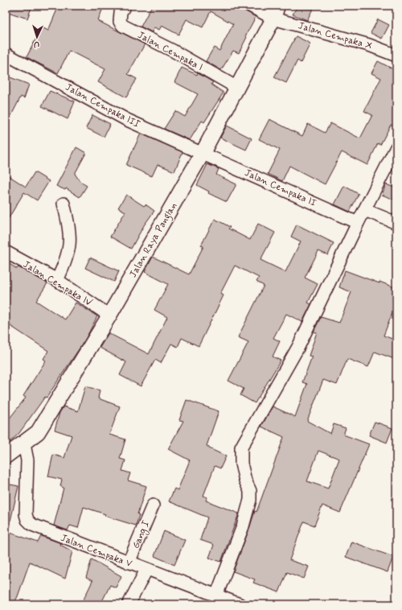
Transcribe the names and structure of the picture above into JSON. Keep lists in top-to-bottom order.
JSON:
{
  "streets": {
    "street": [
      "Jalan Cempaka X",
      "Jalan Cempaka I",
      "Jalan Cempaka III",
      "Jalan Cempaka II",
      "Jalan Raya Panglan",
      "Jalan Cempaka IV",
      "Gang I",
      "Jalan Cempaka V"
    ]
  },
  "crossings": [
    ["Jalan Cempaka X", "Jalan Raya Panglan"],
    ["Jalan Cempaka I", "Jalan Raya Panglan"],
    ["Jalan Cempaka III", "Jalan Cempaka II"],
    ["Jalan Cempaka III", "Jalan Raya Panglan"],
    ["Jalan Cempaka II", "Jalan Raya Panglan"],
    ["Jalan Raya Panglan", "Jalan Cempaka IV"],
    ["Jalan Raya Panglan", "Jalan Cempaka V"],
    ["Gang I", "Jalan Cempaka V"]
  ],
  "north": "bottom"
}
